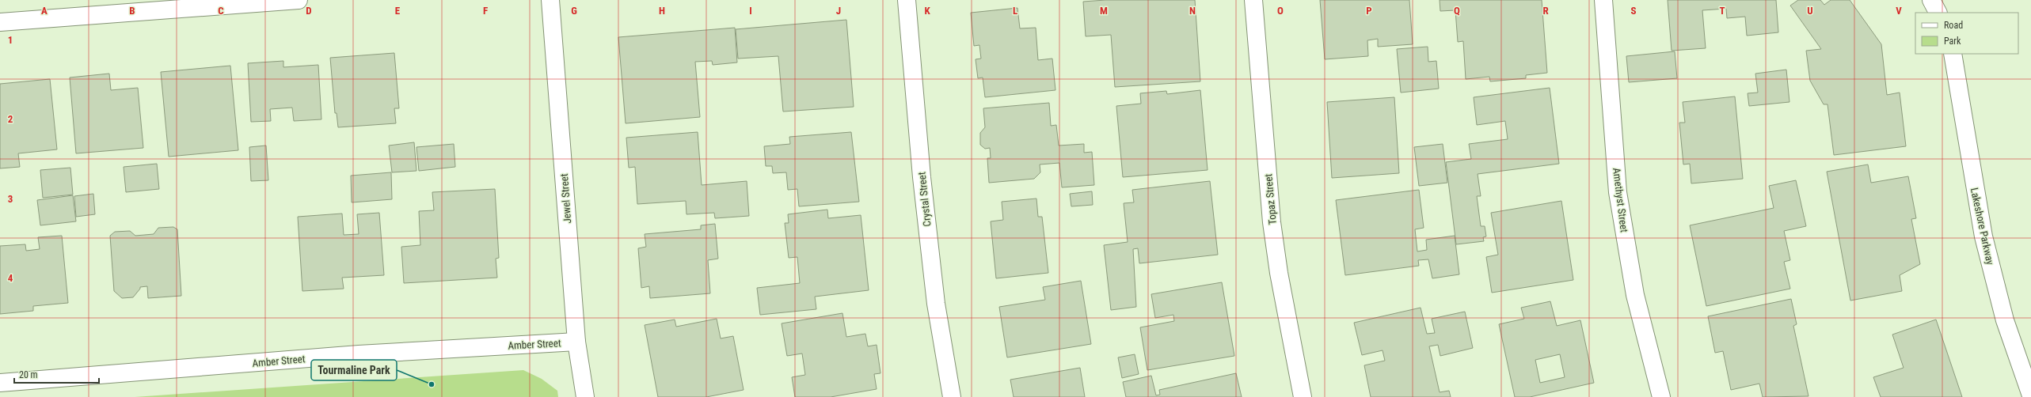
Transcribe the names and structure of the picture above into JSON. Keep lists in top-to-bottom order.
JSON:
{
  "streets": {
    "street": [
      "Jewel Street",
      "Crystal Street",
      "Topaz Street",
      "Amethyst Street",
      "Lakeshore Parkway",
      "Amber Street"
    ]
  },
  "crossings": [
    ["Jewel Street", "Amber Street"]
  ],
  "places": ["Tourmaline Park"],
  "legend": ["Road", "Park"],
  "scale_bar": "20 m",
  "grid": {
    "columns": [
      "A",
      "B",
      "C",
      "D",
      "E",
      "F",
      "G",
      "H",
      "I",
      "J",
      "K",
      "L",
      "M",
      "N",
      "O",
      "P",
      "Q",
      "R",
      "S",
      "T",
      "U",
      "V"
    ],
    "rows": [
      "1",
      "2",
      "3",
      "4"
    ]
  }
}
